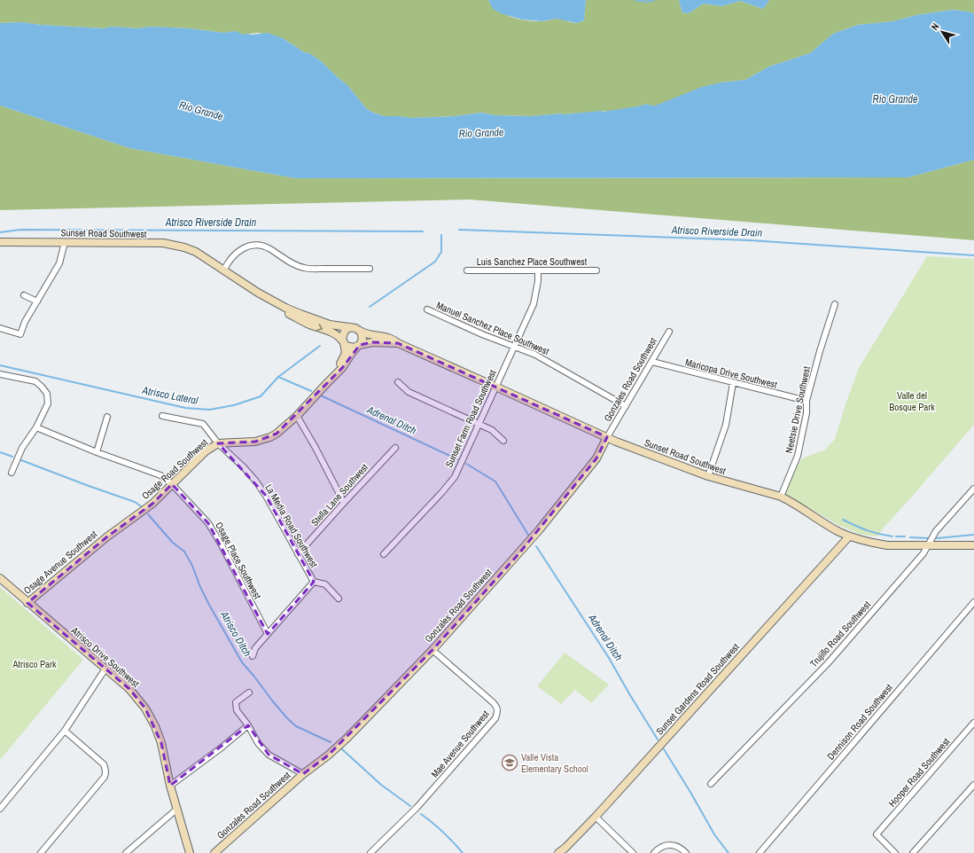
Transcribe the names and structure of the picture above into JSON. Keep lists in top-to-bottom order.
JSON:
{
  "streets": {
    "street": [
      "Sunset Road Southwest",
      "Luis Sanchez Place Southwest",
      "Manuel Sanchez Place Southwest",
      "Maricopa Drive Southwest",
      "Gonzales Road Southwest",
      "Neetsie Drive Southwest",
      "Sunset Farm Road Southwest",
      "Osage Road Southwest",
      "Stella Lane Southwest",
      "La Media Road Southwest",
      "Osage Place Southwest",
      "Osage Avenue Southwest",
      "Trujillo Road Southwest",
      "Atrisco Drive Southwest",
      "Sunset Gardens Road Southwest",
      "Dennison Road Southwest",
      "Mae Avenue Southwest",
      "Hooper Road Southwest"
    ]
  },
  "crossings": [
    ["Sunset Road Southwest", "Gonzales Road Southwest"],
    ["Sunset Road Southwest", "Neetsie Drive Southwest"],
    ["Sunset Road Southwest", "Sunset Farm Road Southwest"],
    ["Sunset Road Southwest", "Osage Road Southwest"],
    ["Sunset Road Southwest", "Trujillo Road Southwest"],
    ["Sunset Road Southwest", "Sunset Gardens Road Southwest"],
    ["Luis Sanchez Place Southwest", "Sunset Farm Road Southwest"],
    ["Manuel Sanchez Place Southwest", "Gonzales Road Southwest"],
    ["Manuel Sanchez Place Southwest", "Sunset Farm Road Southwest"],
    ["Maricopa Drive Southwest", "Gonzales Road Southwest"],
    ["Maricopa Drive Southwest", "Neetsie Drive Southwest"],
    ["Gonzales Road Southwest", "Mae Avenue Southwest"],
    ["Osage Road Southwest", "La Media Road Southwest"],
    ["Osage Road Southwest", "Osage Place Southwest"],
    ["Osage Road Southwest", "Osage Avenue Southwest"],
    ["Stella Lane Southwest", "La Media Road Southwest"],
    ["Osage Avenue Southwest", "Atrisco Drive Southwest"]
  ],
  "water": [
    "Rio Grande",
    "Atrisco Riverside Drain",
    "Atrisco Lateral",
    "Adrenal Ditch",
    "Atrisco Ditch"
  ],
  "parks": ["Valle del Bosque Park", "Atrisco Park"],
  "places": {
    "school or university": ["Valle Vista Elementary School"]
  },
  "north": "top left"
}
